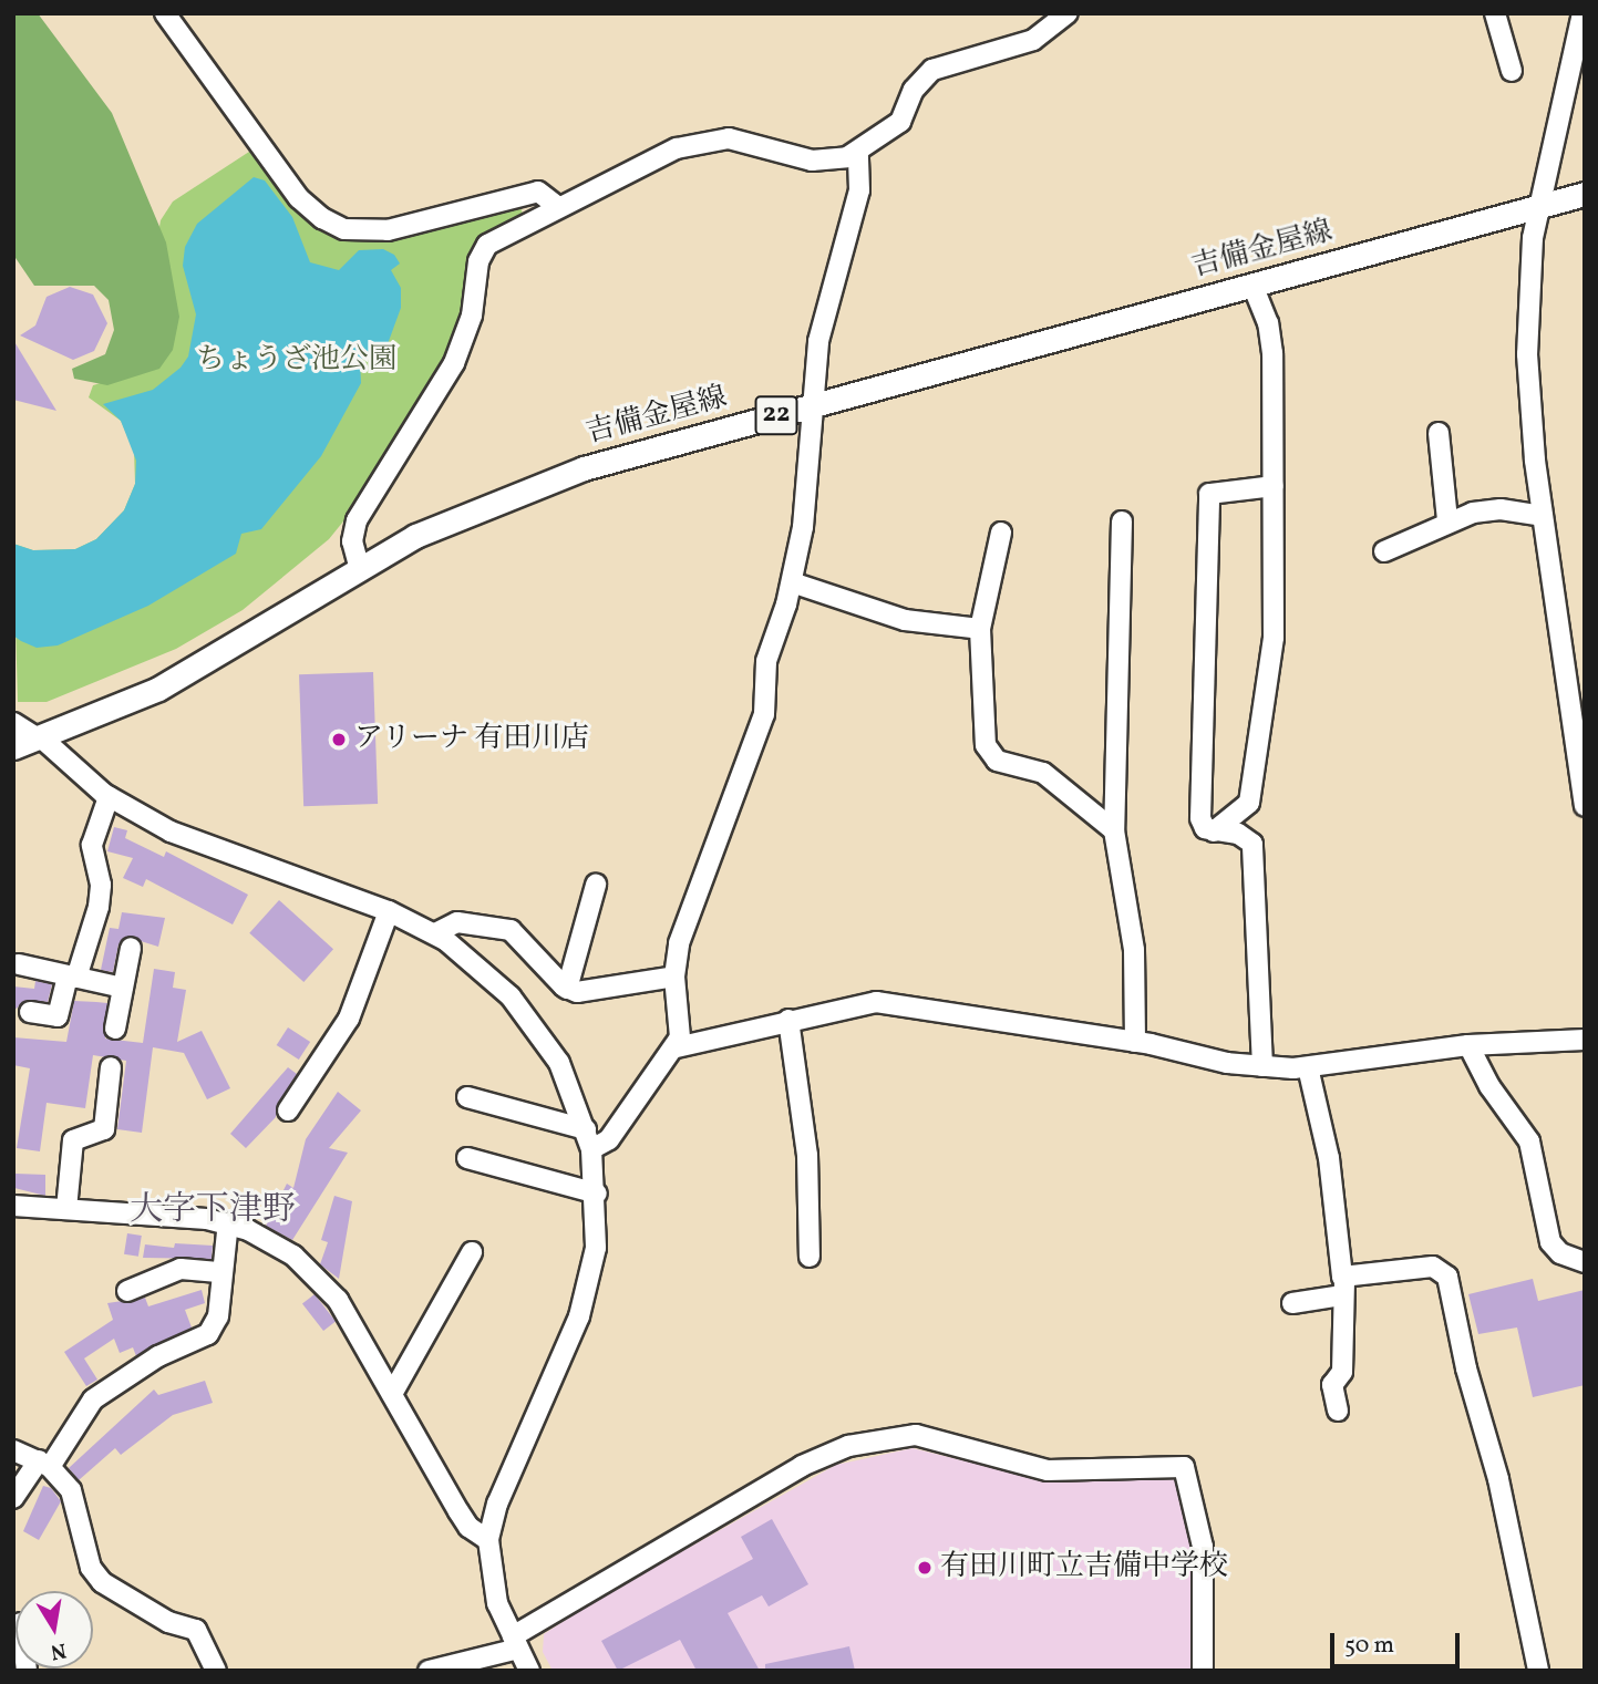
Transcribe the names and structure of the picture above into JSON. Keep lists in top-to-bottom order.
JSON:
{
  "streets": {
    "main road": ["吉備金屋線", "22"]
  },
  "districts": ["大字下津野"],
  "parks": ["ちょうざ池公園"],
  "places": ["アリーナ 有田川店", "有田川町立吉備中学校"],
  "scale_bar": "50 m",
  "north": "bottom"
}
